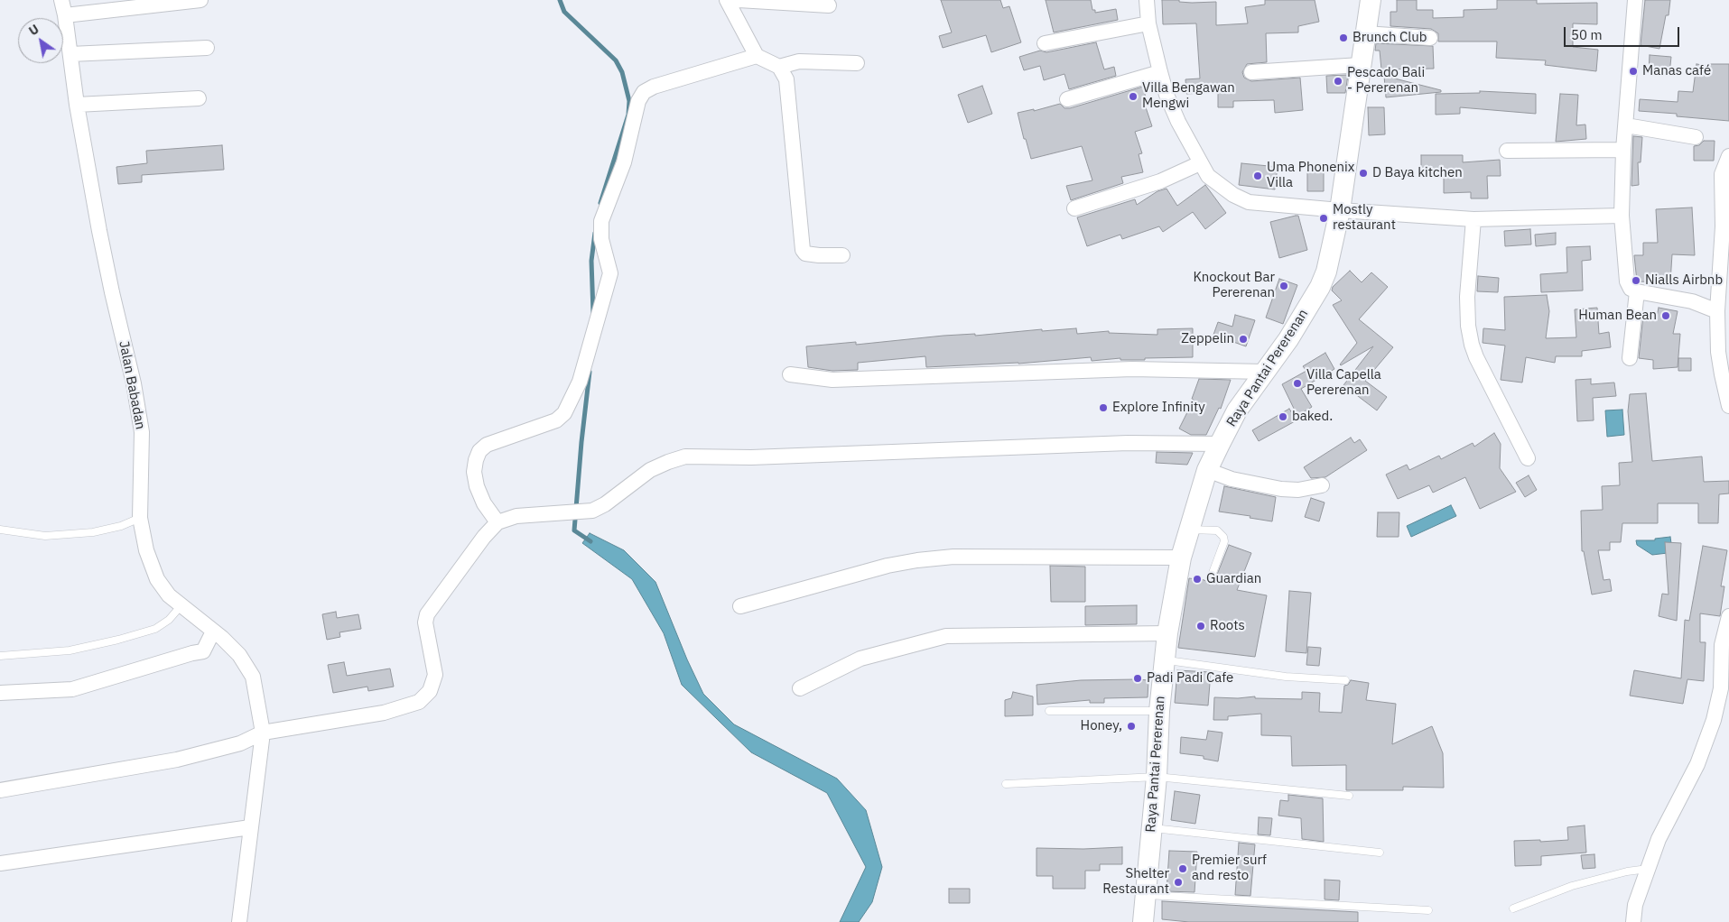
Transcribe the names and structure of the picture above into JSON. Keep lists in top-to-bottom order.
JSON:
{
  "streets": {
    "street": ["Raya Pantai Pererenan", "Jalan Babadan"]
  },
  "places": [
    "Brunch Club",
    "Manas café",
    "Pescado Bali - Pererenan",
    "Villa Bengawan Mengwi",
    "D Baya kitchen",
    "Uma Phonenix Villa",
    "Mostly restaurant",
    "Nialls Airbnb",
    "Knockout Bar Pererenan",
    "Human Bean",
    "Zeppelin",
    "Villa Capella Pererenan",
    "Explore Infinity",
    "baked.",
    "Guardian",
    "Roots",
    "Padi Padi Cafe",
    "Honey,",
    "Premier surf and resto",
    "Shelter Restaurant"
  ],
  "scale_bar": "50 m",
  "north": "top left"
}
